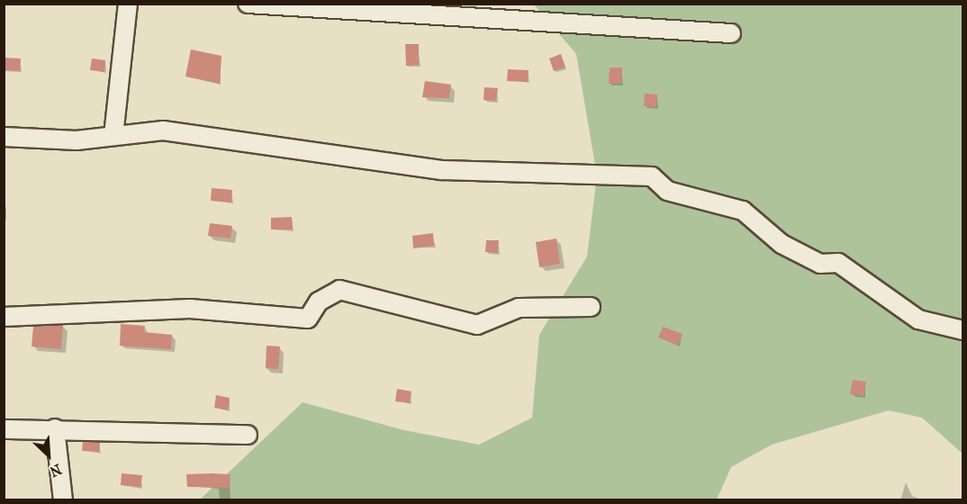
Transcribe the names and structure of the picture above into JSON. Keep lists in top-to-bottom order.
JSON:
{
  "north": "bottom right"
}
